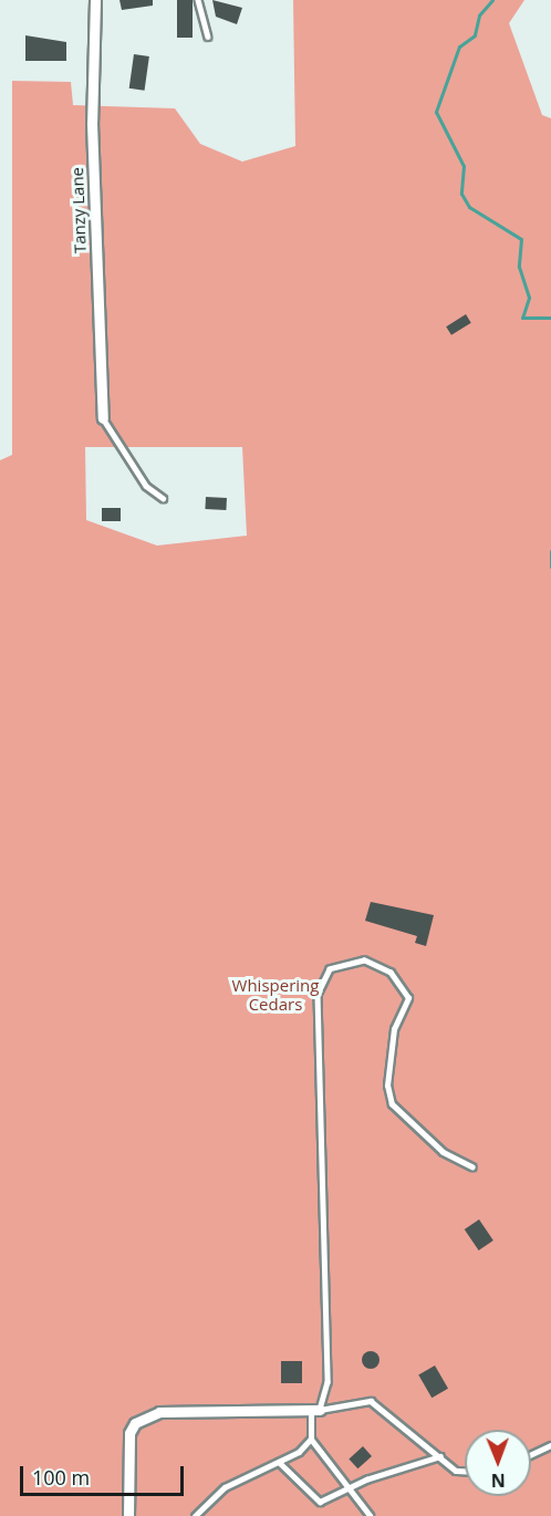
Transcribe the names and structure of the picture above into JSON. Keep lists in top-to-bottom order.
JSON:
{
  "streets": {
    "street": ["Tanzy Lane"]
  },
  "parks": ["Whispering Cedars"],
  "scale_bar": "100 m",
  "north": "bottom"
}
